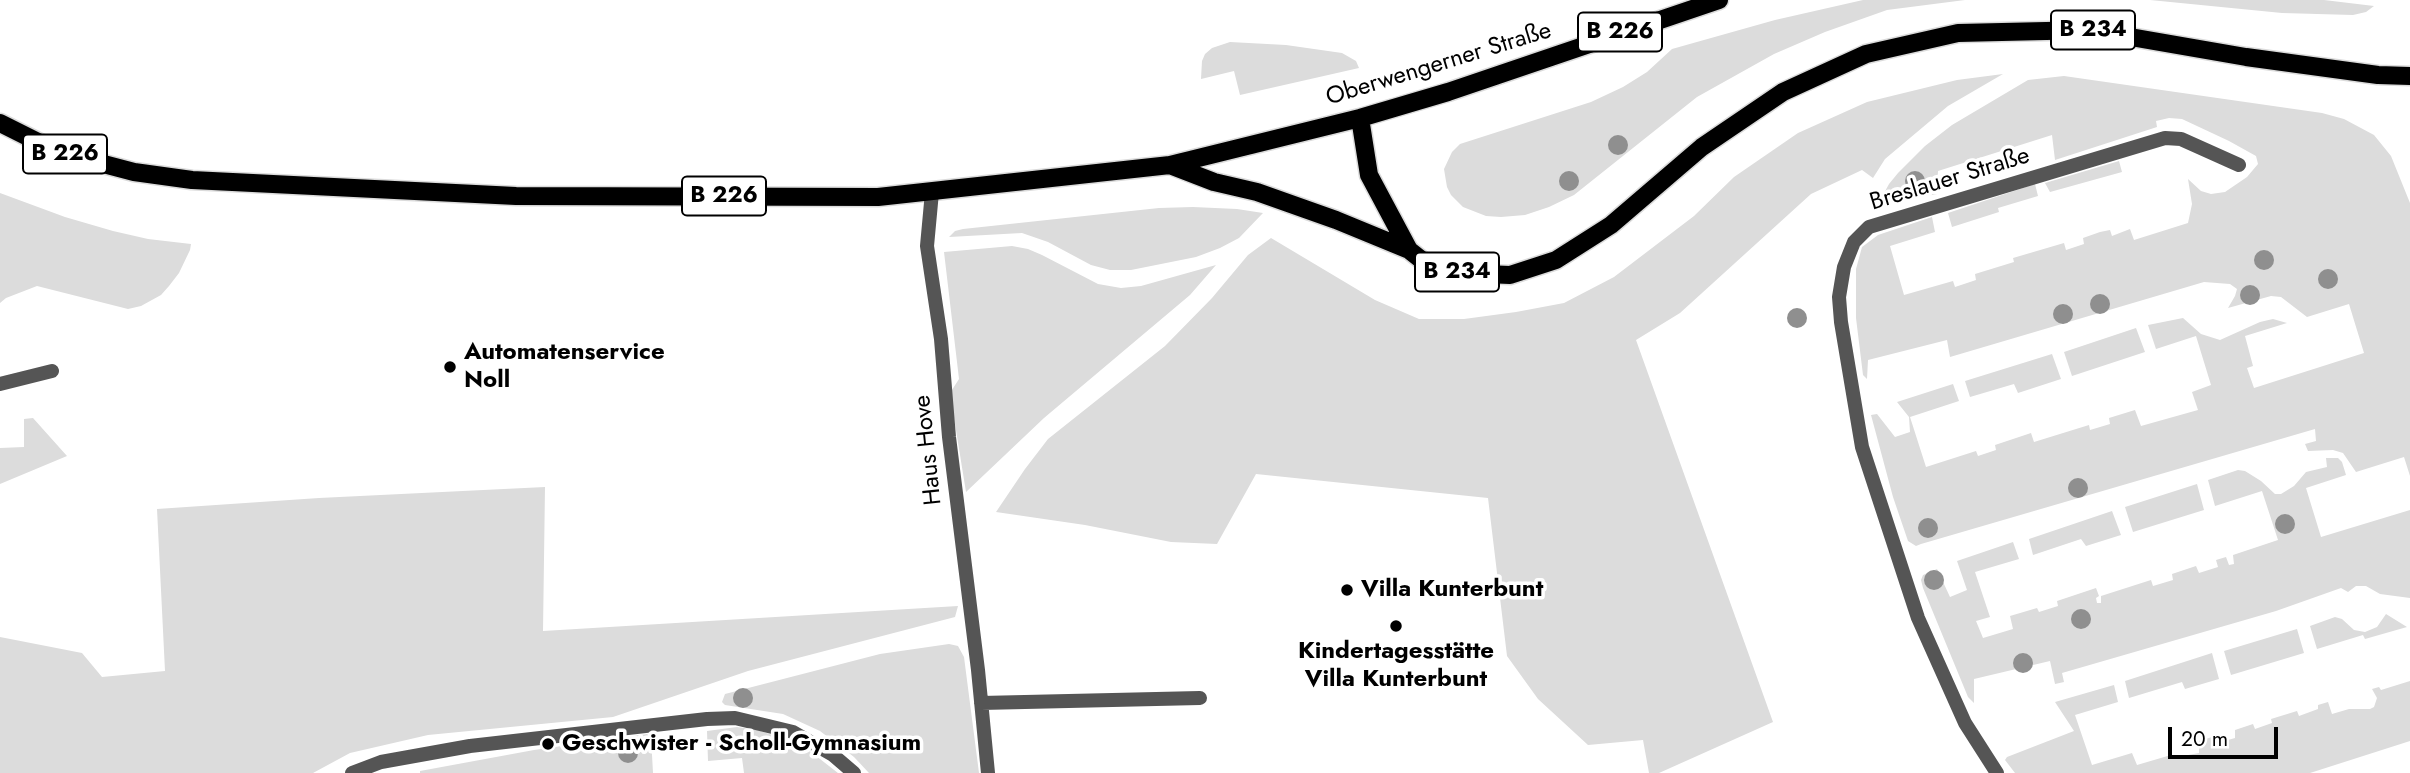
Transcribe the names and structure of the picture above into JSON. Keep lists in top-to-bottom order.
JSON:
{
  "streets": {
    "main road": ["B 234", "B 226", "Oberwengerner Straße"],
    "street": ["Breslauer Straße", "Haus Hove"]
  },
  "crossings": [
    ["B 234", "Oberwengerner Straße"],
    ["B 226", "Oberwengerner Straße"],
    ["B 226", "Haus Hove"]
  ],
  "places": [
    "Automatenservice Noll",
    "Villa Kunterbunt",
    "Kindertagesstätte Villa Kunterbunt",
    "Geschwister - Scholl-Gymnasium"
  ],
  "scale_bar": "20 m"
}
